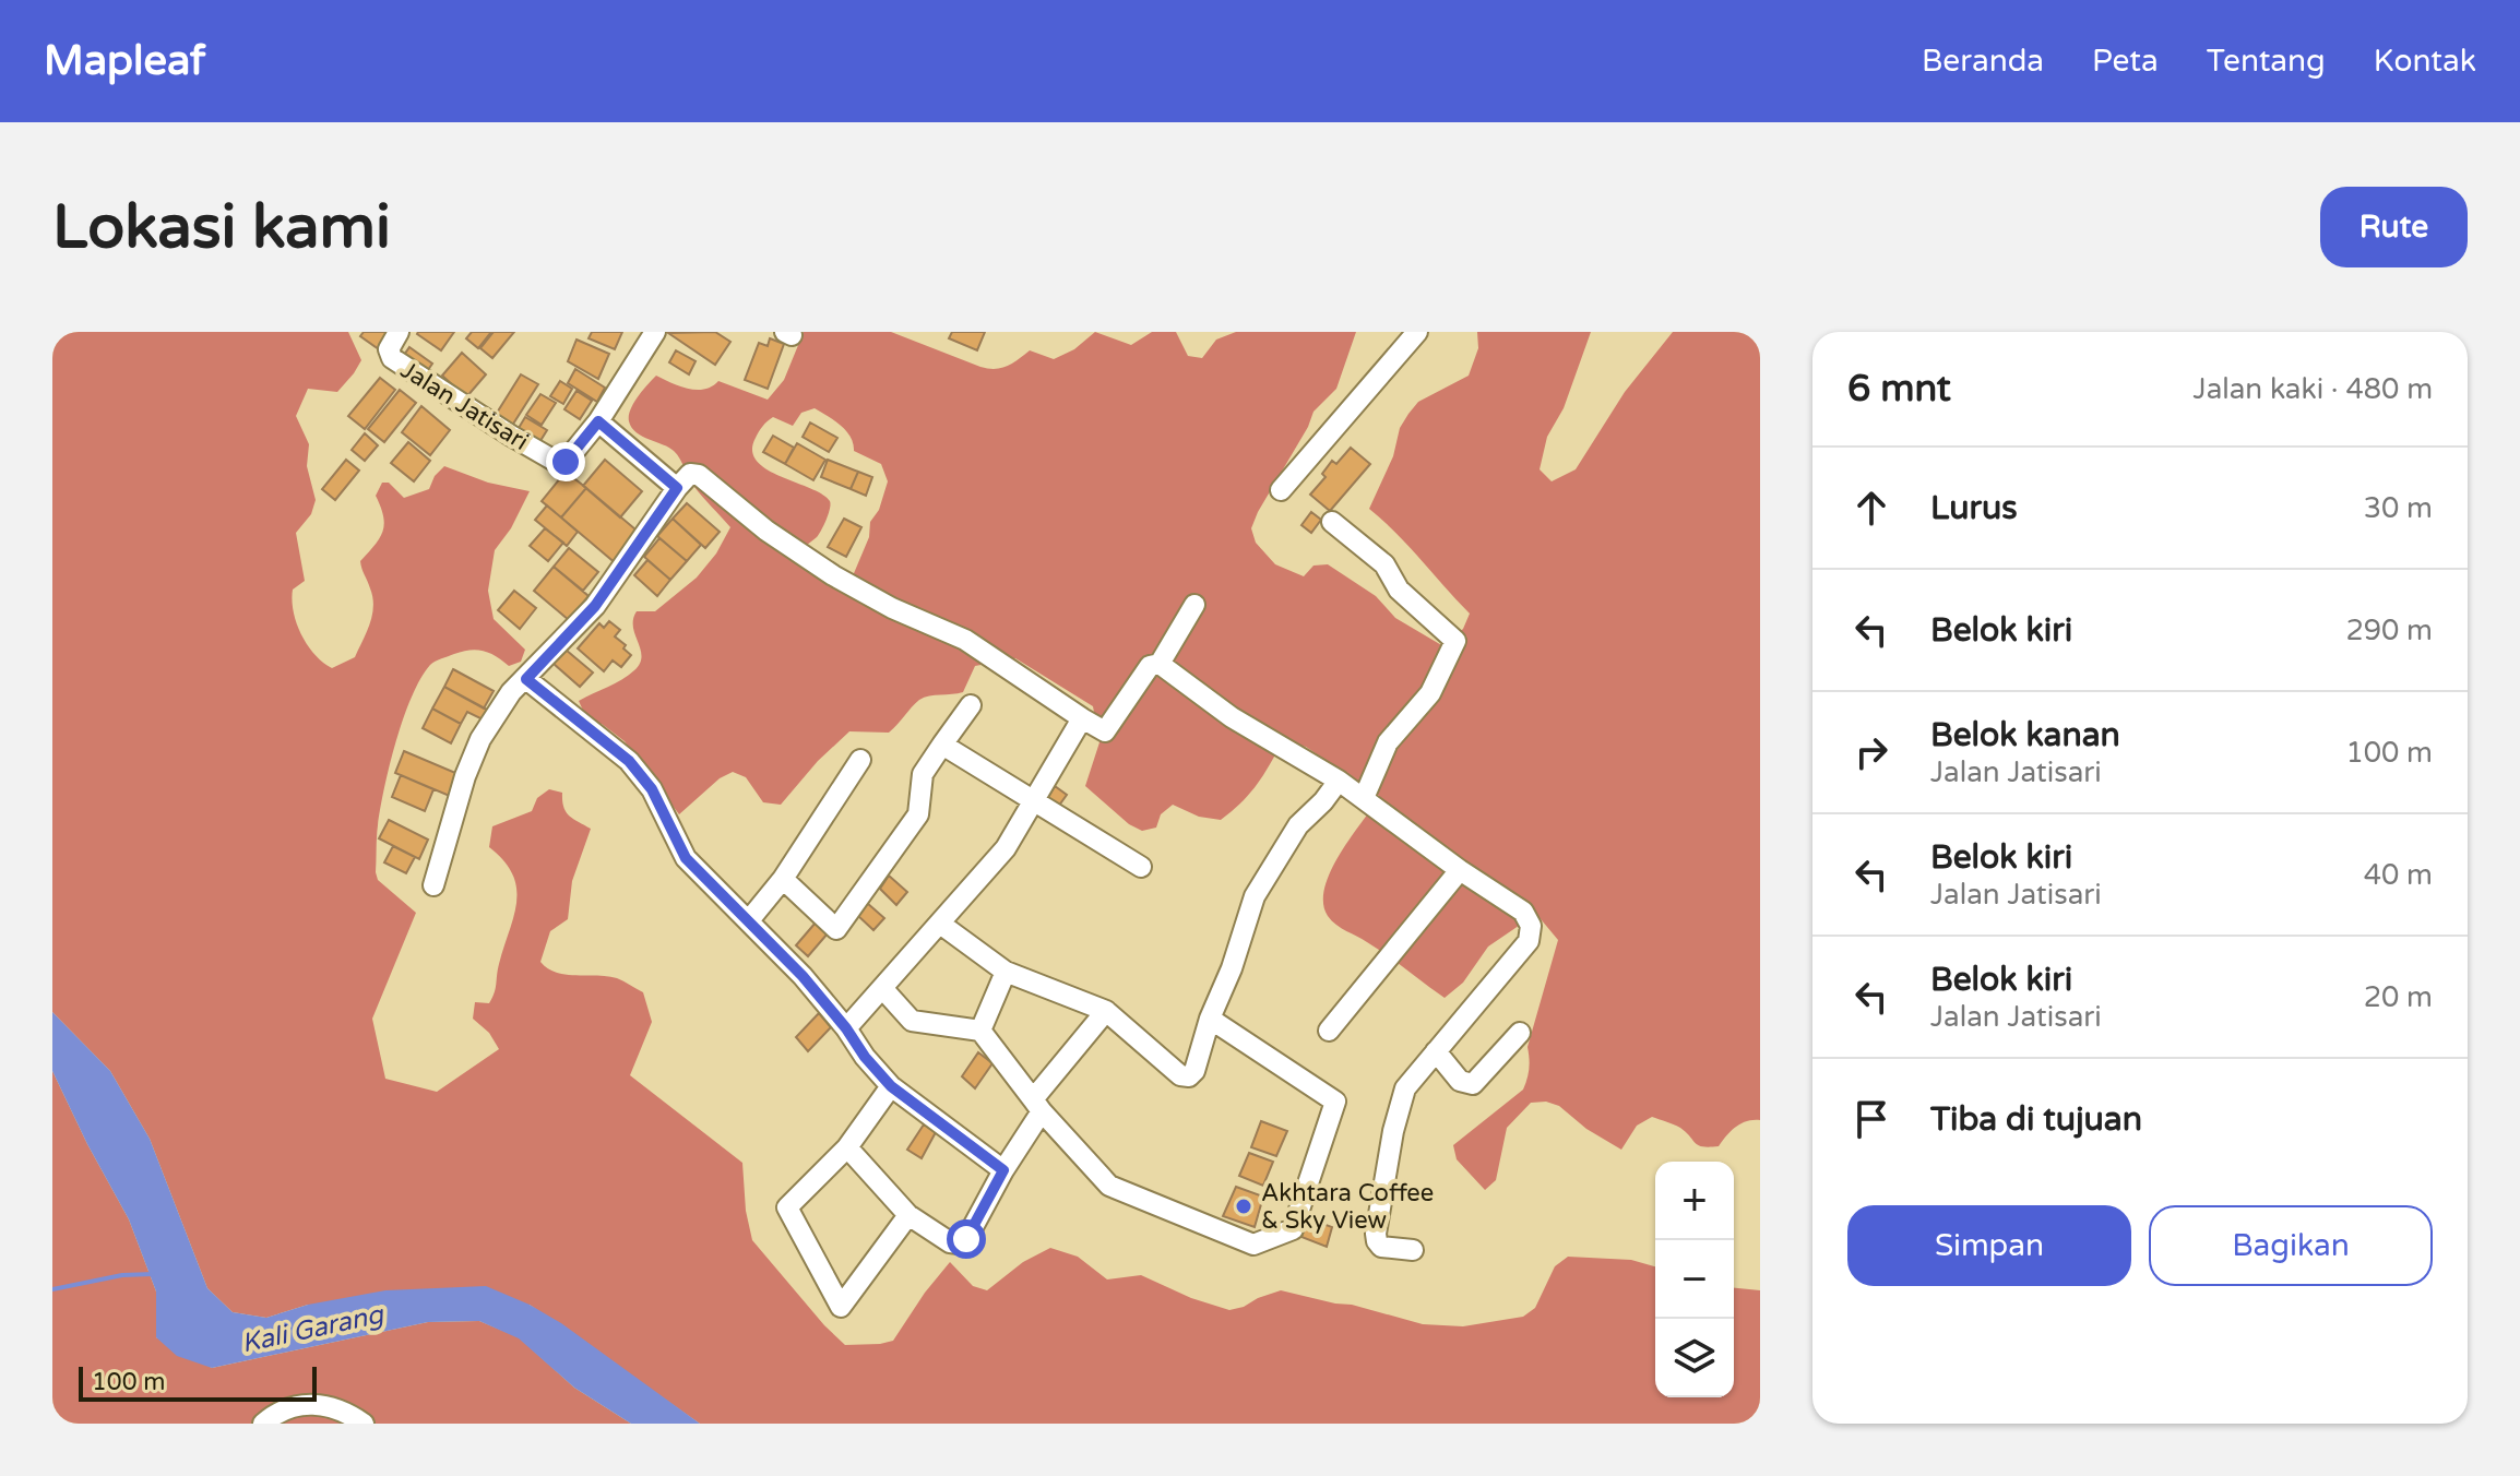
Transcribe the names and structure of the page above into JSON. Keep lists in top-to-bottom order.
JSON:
{
  "streets": {
    "street": ["Jalan Jatisari"]
  },
  "water": ["Kali Garang"],
  "places": ["Akhtara Coffee & Sky View"],
  "scale_bar": "100 m",
  "page": {
    "header": "Mapleaf",
    "nav": [
      "Beranda",
      "Peta",
      "Tentang",
      "Kontak"
    ],
    "buttons": [
      "Rute",
      ["Simpan", "Bagikan"]
    ],
    "title": "Lokasi kami",
    "heading": ["6 mnt", "Jalan kaki · 480 m"],
    "list": [
      ["Lurus", "30 m"],
      ["Belok kiri", "290 m"],
      ["Belok kanan", "Jalan Jatisari", "100 m"],
      ["Belok kiri", "Jalan Jatisari", "40 m"],
      ["Belok kiri", "Jalan Jatisari", "20 m"],
      "Tiba di tujuan"
    ],
    "map_buttons": ["+", "−"],
    "scale": "100 m"
  }
}
